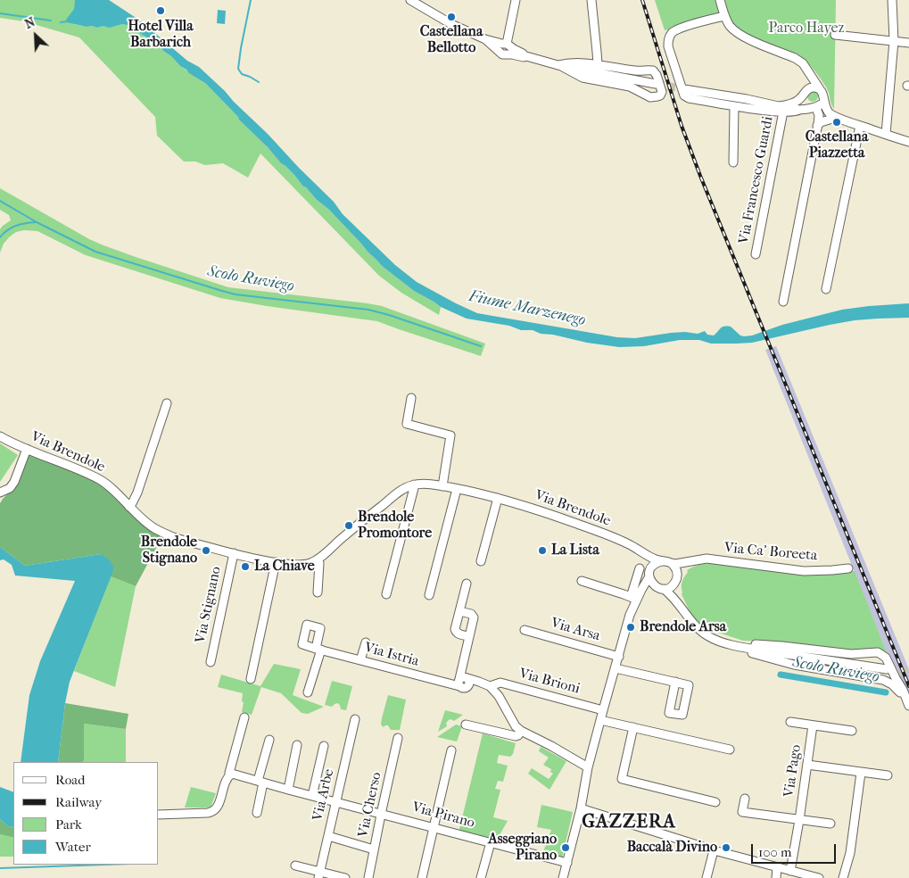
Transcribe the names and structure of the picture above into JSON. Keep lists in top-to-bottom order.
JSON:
{
  "streets": {
    "street": [
      "Via Francesco Guardi",
      "Via Brendole",
      "Via Ca' Boreeta",
      "Via Stignano",
      "Via Arsa",
      "Via Istria",
      "Via Brioni",
      "Via Pago",
      "Via Arbe",
      "Via Cherso",
      "Via Pirano"
    ]
  },
  "crossings": [
    ["Via Brendole", "Via Ca' Boreeta"],
    ["Via Brendole", "Via Stignano"],
    ["Via Istria", "Via Brioni"],
    ["Via Arbe", "Via Pirano"],
    ["Via Cherso", "Via Pirano"]
  ],
  "districts": ["GAZZERA"],
  "water": ["Scolo Ruviego", "Fiume Marzenego"],
  "parks": ["Parco Hayez"],
  "places": [
    "Hotel Villa Barbarich",
    "Castellana Bellotto",
    "Castellana Piazzetta",
    "Brendole Promontore",
    "Brendole Stignano",
    "La Lista",
    "La Chiave",
    "Brendole Arsa",
    "Asseggiano Pirano",
    "Baccalà Divino"
  ],
  "legend": [
    "Road",
    "Railway",
    "Park",
    "Water"
  ],
  "scale_bar": "100 m",
  "north": "top left"
}
